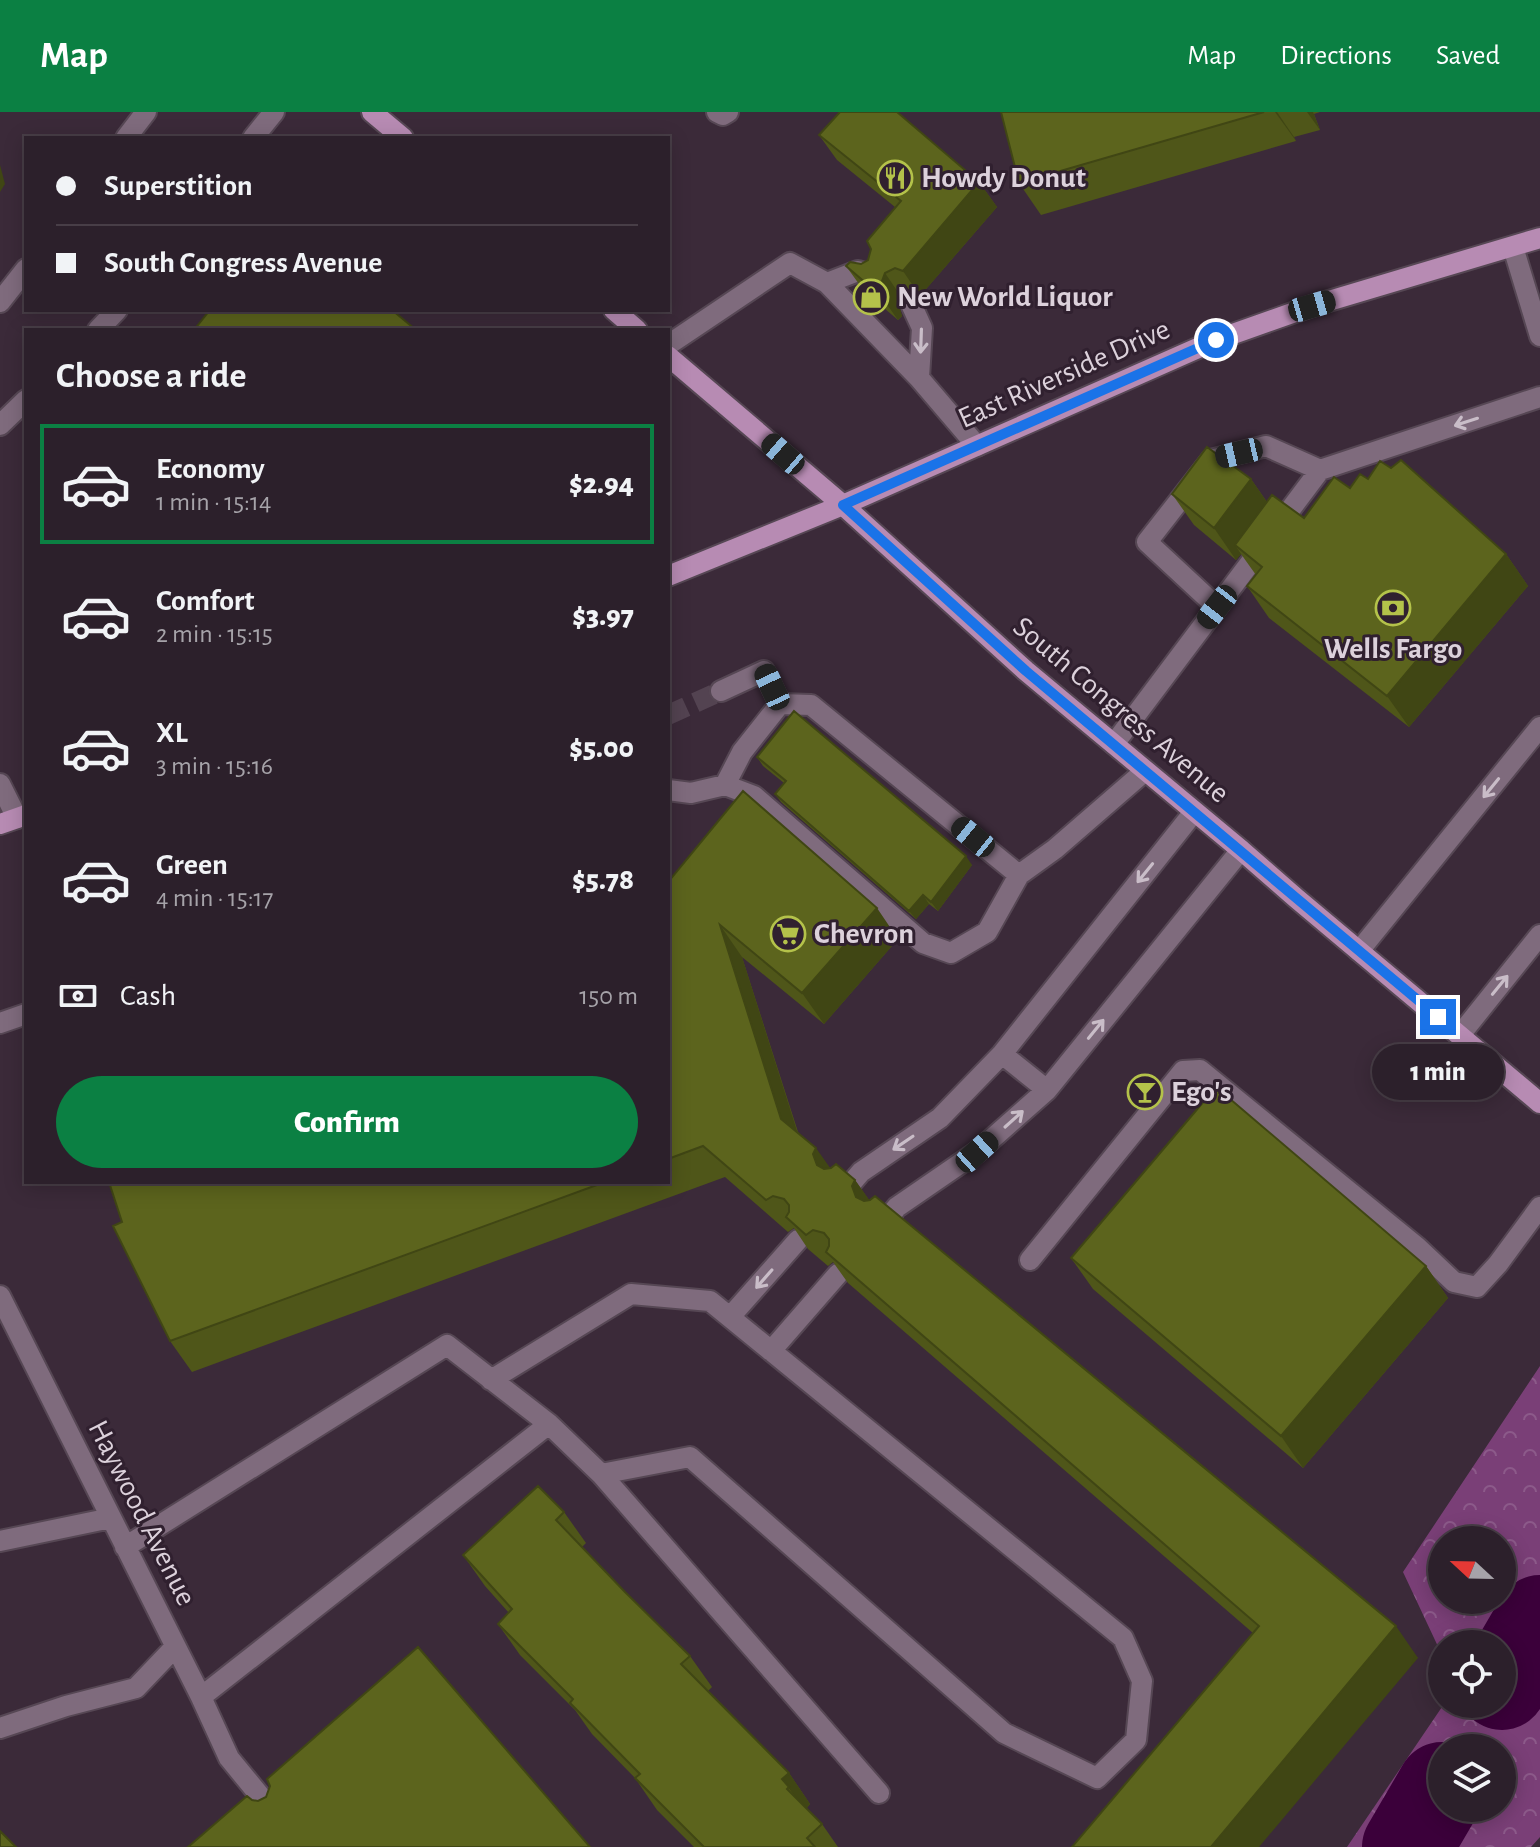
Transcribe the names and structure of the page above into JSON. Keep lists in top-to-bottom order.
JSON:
{
  "streets": {
    "main road": ["East Riverside Drive", "South Congress Avenue"],
    "street": ["Haywood Avenue"]
  },
  "crossings": [
    ["East Riverside Drive", "South Congress Avenue"]
  ],
  "places": {
    "restaurant": ["Howdy Donut"],
    "shop": ["New World Liquor"],
    "bank": ["Wells Fargo"],
    "supermarket": ["Chevron"],
    "bar": ["Ego's"]
  },
  "north": "left",
  "page": {
    "header": "Map",
    "nav": ["Map", "Directions", "Saved"],
    "banner": ["Superstition", "South Congress Avenue"],
    "heading": "Choose a ride",
    "list": [
      {
        "name": "Economy",
        "note": "1 min · 15:14",
        "value": "$2.94"
      },
      {
        "name": "Comfort",
        "note": "2 min · 15:15",
        "value": "$3.97"
      },
      {
        "name": "XL",
        "note": "3 min · 15:16",
        "value": "$5.00"
      },
      {
        "name": "Green",
        "note": "4 min · 15:17",
        "value": "$5.78"
      }
    ],
    "pay": ["Cash", "150 m"],
    "bubble": "1 min",
    "buttons": "Confirm"
  }
}
